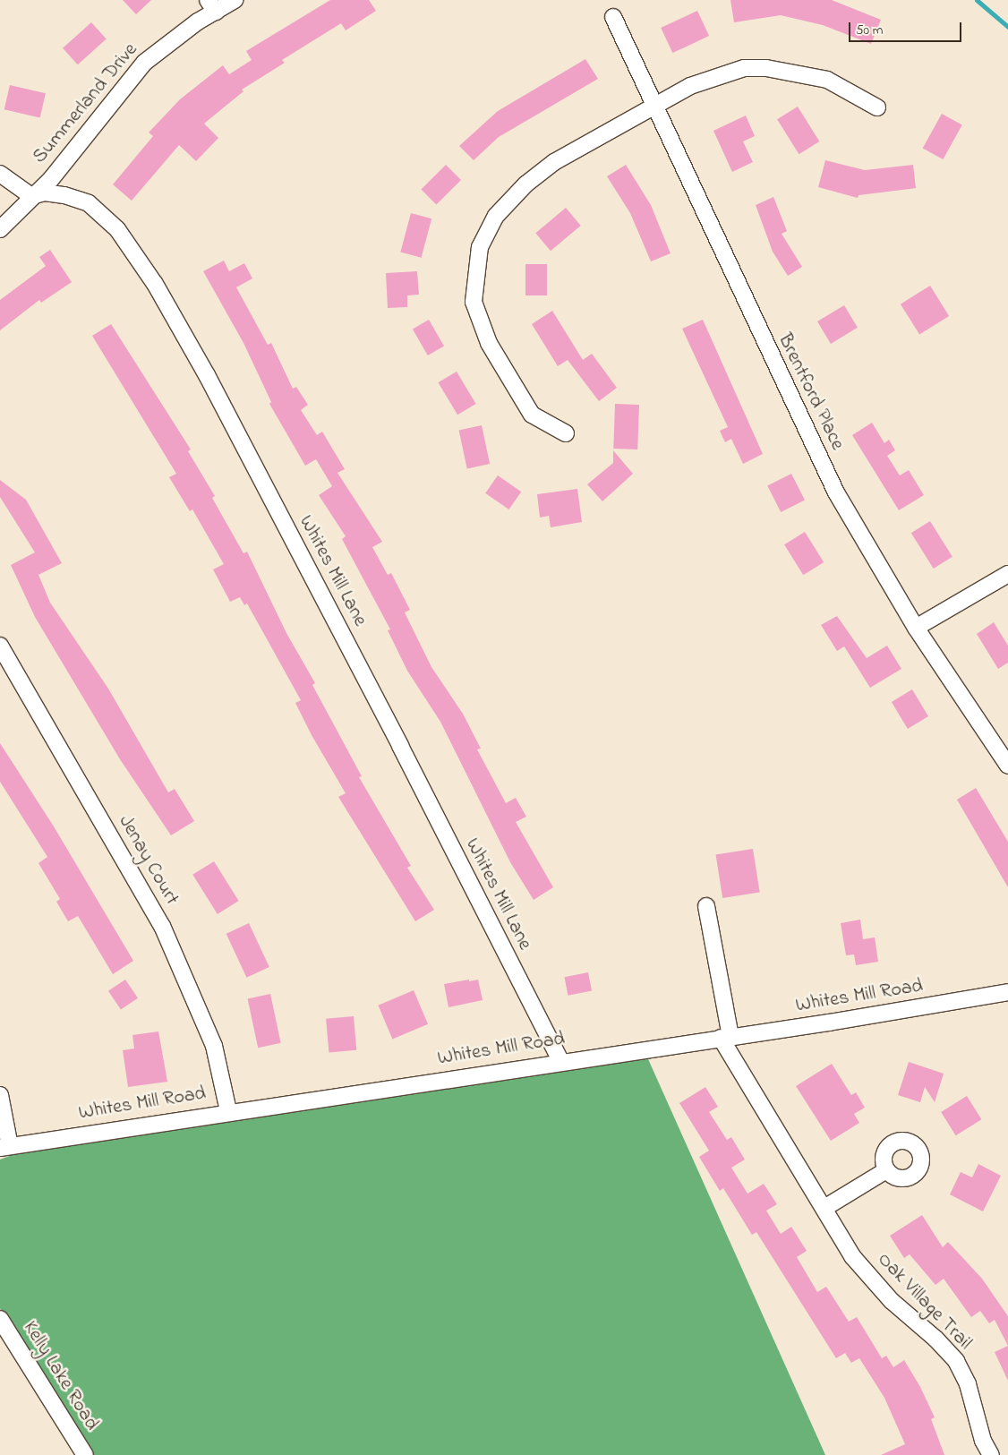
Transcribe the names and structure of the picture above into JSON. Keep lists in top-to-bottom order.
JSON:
{
  "streets": {
    "street": [
      "Summerland Drive",
      "Brentford Place",
      "Whites Mill Lane",
      "Jenay Court",
      "Whites Mill Road",
      "Oak Village Trail",
      "Kelly Lake Road"
    ]
  },
  "crossings": [
    ["Summerland Drive", "Whites Mill Lane"],
    ["Whites Mill Lane", "Whites Mill Road"],
    ["Jenay Court", "Whites Mill Road"],
    ["Whites Mill Road", "Oak Village Trail"]
  ],
  "scale_bar": "50 m"
}
